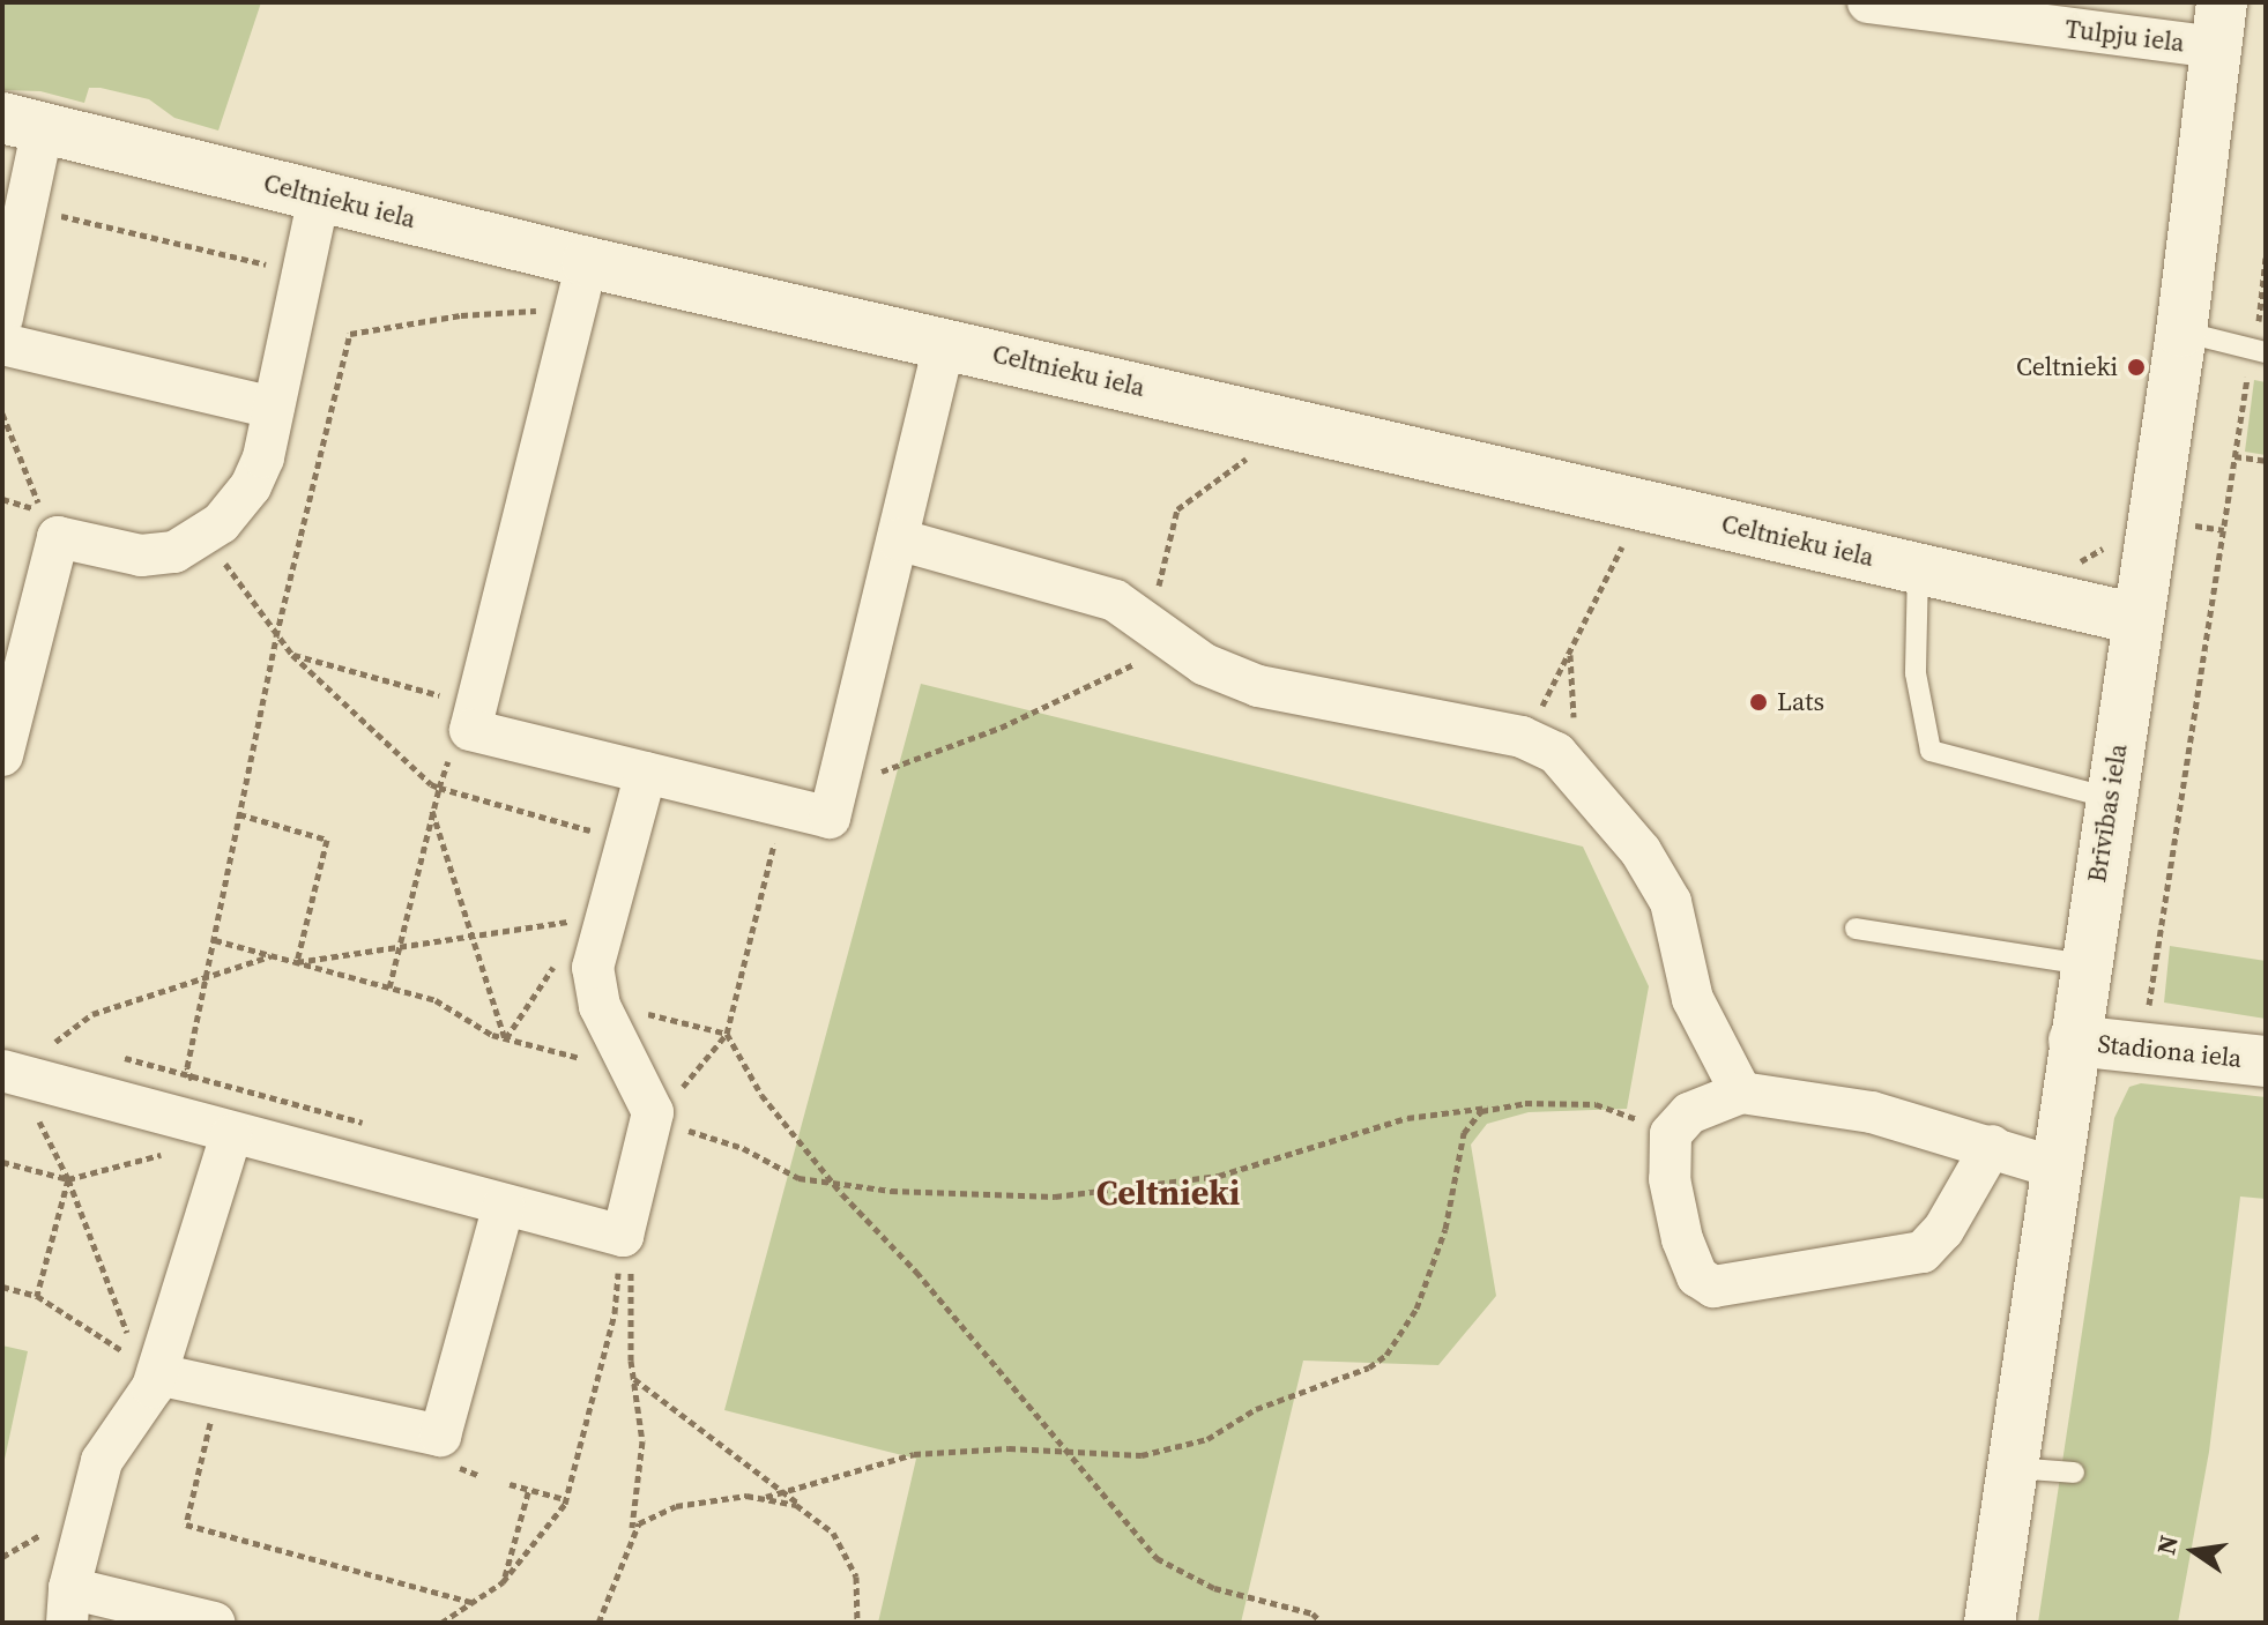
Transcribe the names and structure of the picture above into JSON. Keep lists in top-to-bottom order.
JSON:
{
  "streets": {
    "street": [
      "Tulpju iela",
      "Celtnieku iela",
      "Brīvības iela",
      "Stadiona iela"
    ]
  },
  "crossings": [
    ["Tulpju iela", "Brīvības iela"],
    ["Celtnieku iela", "Brīvības iela"],
    ["Brīvības iela", "Stadiona iela"]
  ],
  "districts": ["Celtnieki"],
  "places": ["Celtnieki", "Lats"],
  "north": "left"
}
